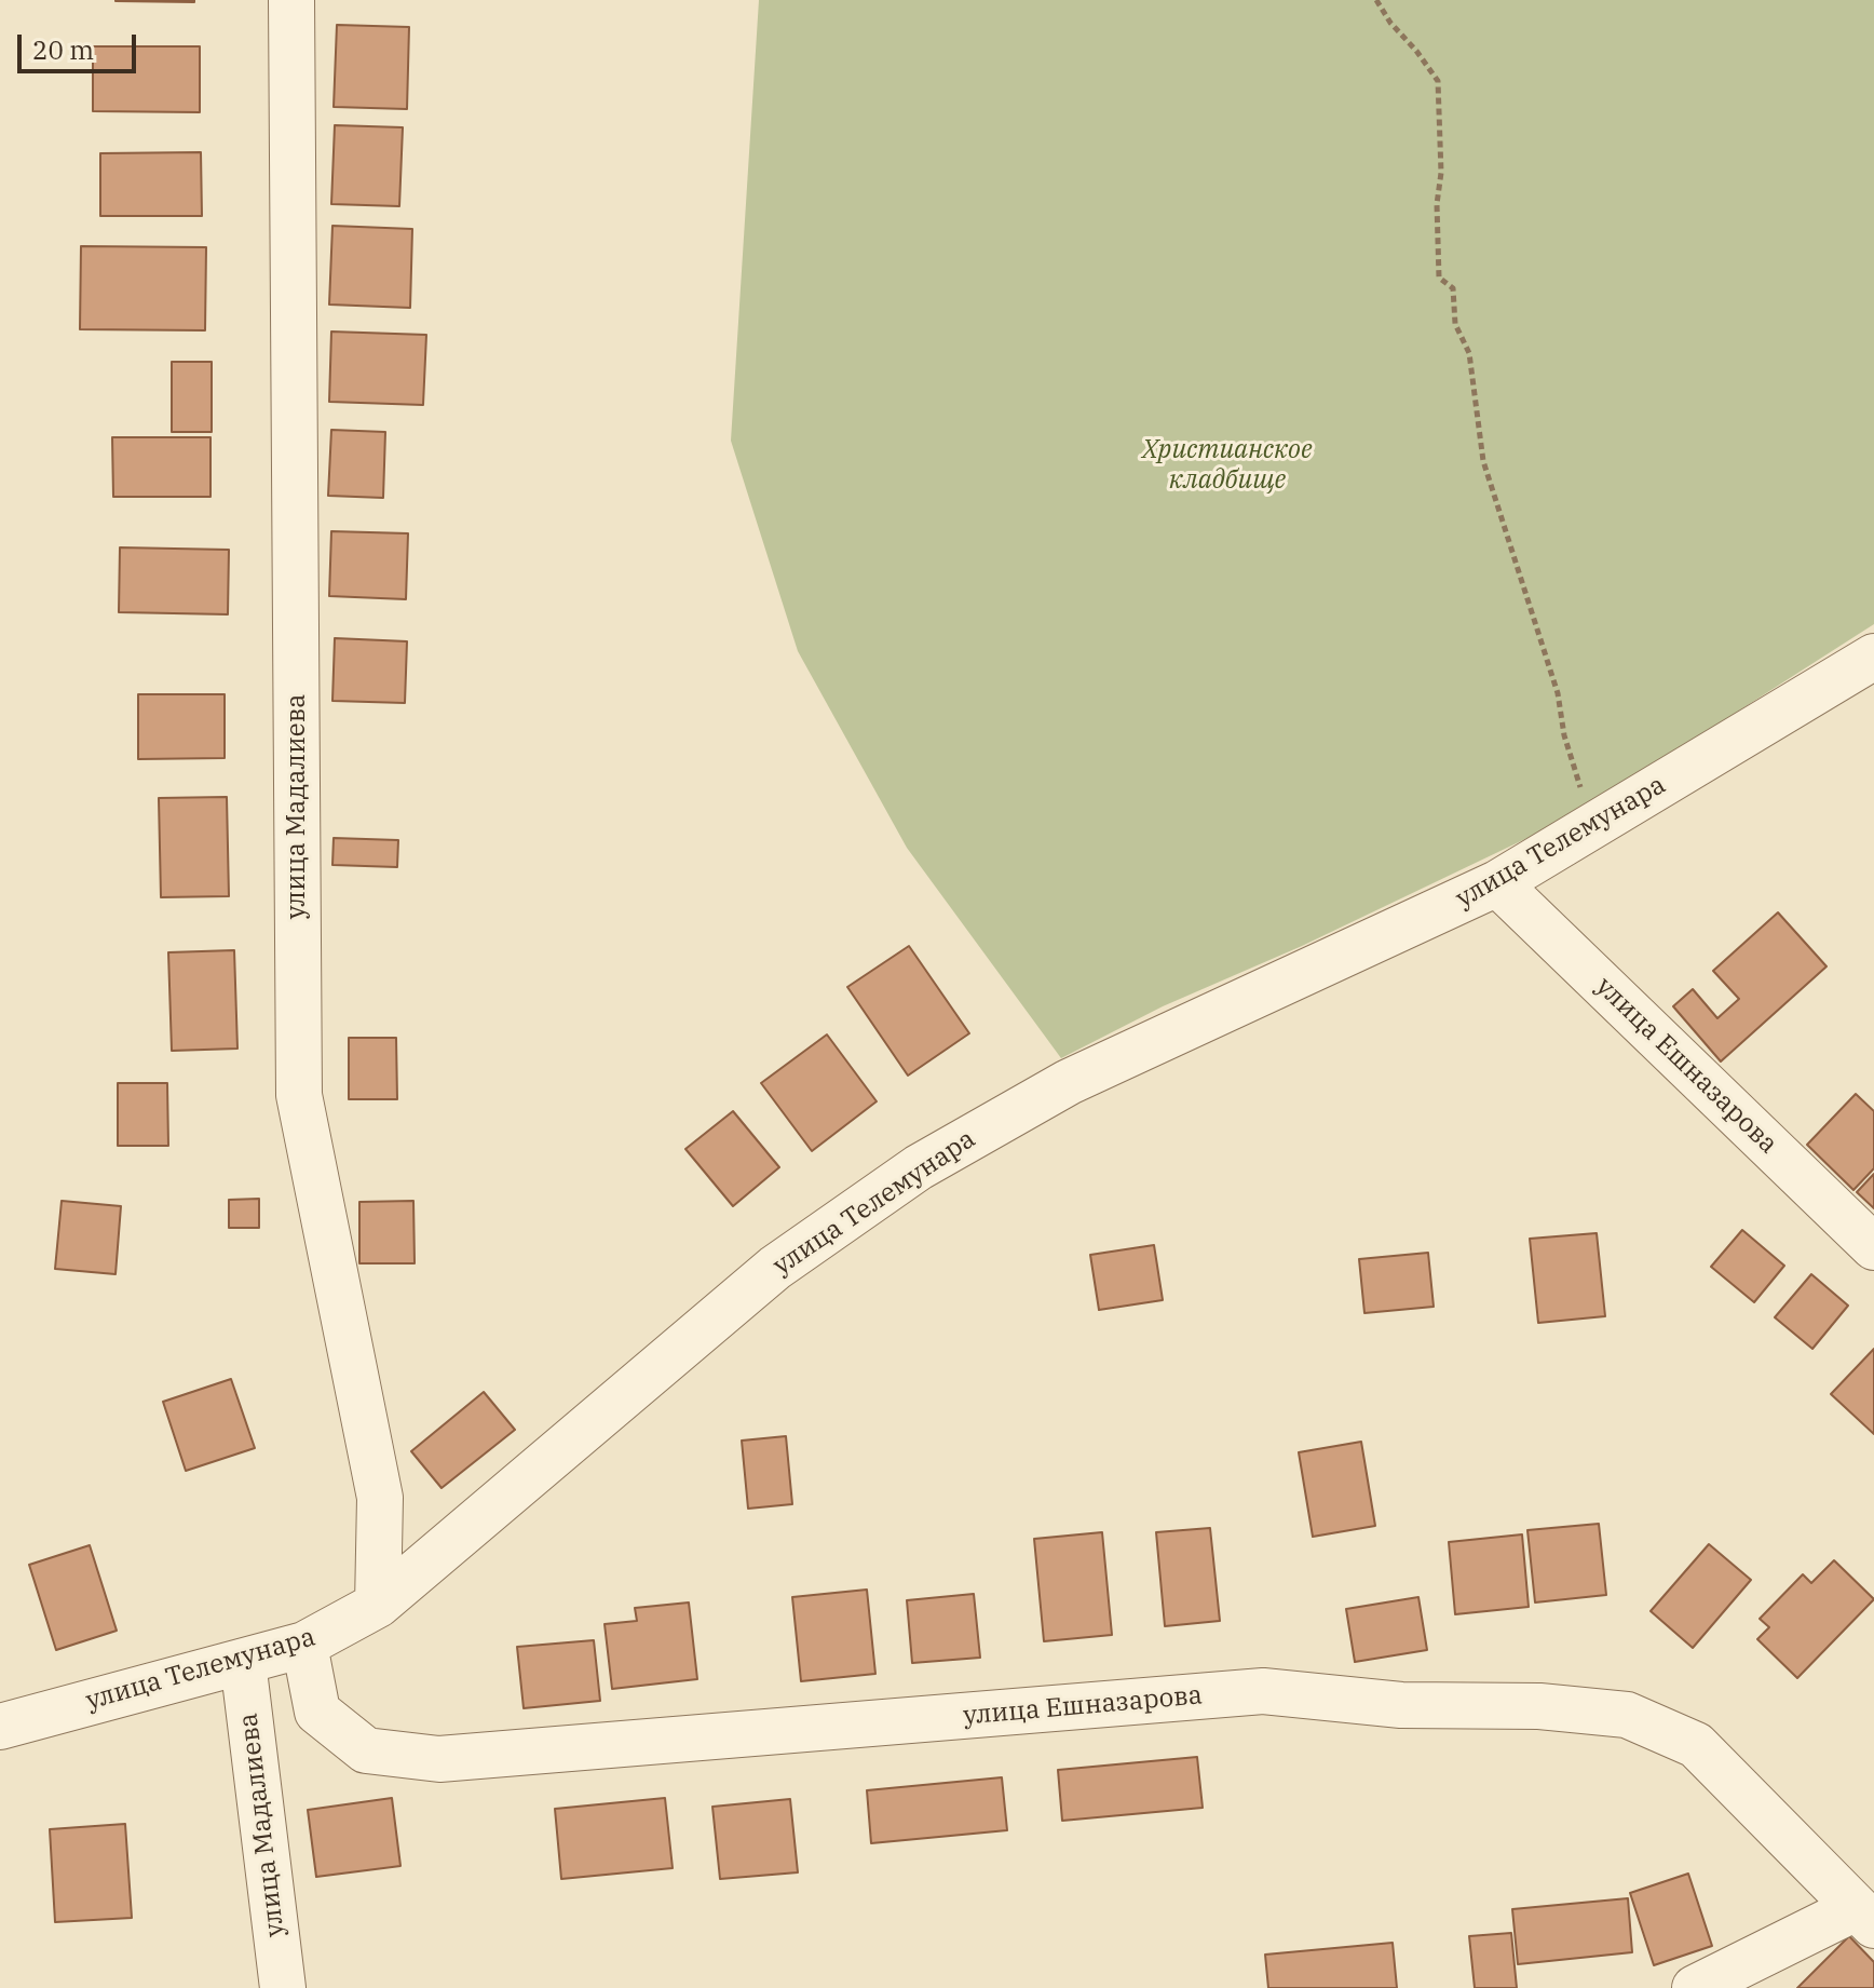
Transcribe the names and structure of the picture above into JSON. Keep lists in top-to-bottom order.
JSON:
{
  "streets": {
    "street": ["улица Мадалиева", "улица Телемунара", "улица Ешназарова"]
  },
  "crossings": [
    ["улица Мадалиева", "улица Телемунара"],
    ["улица Телемунара", "улица Ешназарова"]
  ],
  "parks": ["Христианское кладбище"],
  "scale_bar": "20 m"
}
